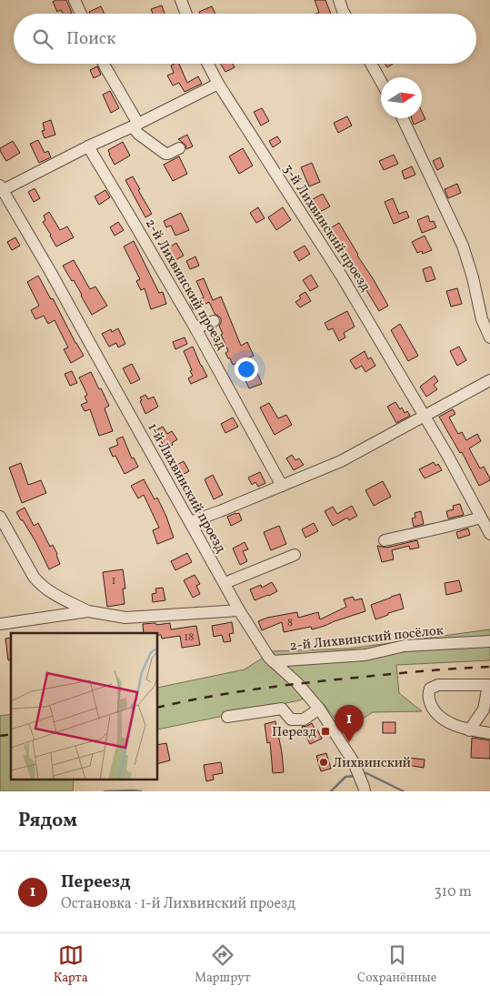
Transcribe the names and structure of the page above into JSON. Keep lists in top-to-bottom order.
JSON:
{
  "streets": {
    "street": [
      "3-й Лихвинский проезд",
      "2-й Лихвинский проезд",
      "1-й Лихвинский проезд",
      "2-й Лихвинский посёлок"
    ]
  },
  "crossings": [
    ["1-й Лихвинский проезд", "2-й Лихвинский посёлок"]
  ],
  "places": {
    "transit": ["Перезд"],
    "other": ["Лихвинский"]
  },
  "house_numbers": ["1", "8", "18"],
  "north": "right",
  "page": {
    "search": "Поиск",
    "pins": "1",
    "heading": "Рядом",
    "list": [
      {
        "mark": "1",
        "name": "Переезд",
        "note": "Остановка · 1-й Лихвинский проезд",
        "value": "310 m"
      }
    ],
    "nav": ["Карта", "Маршрут", "Сохранённые"]
  }
}
